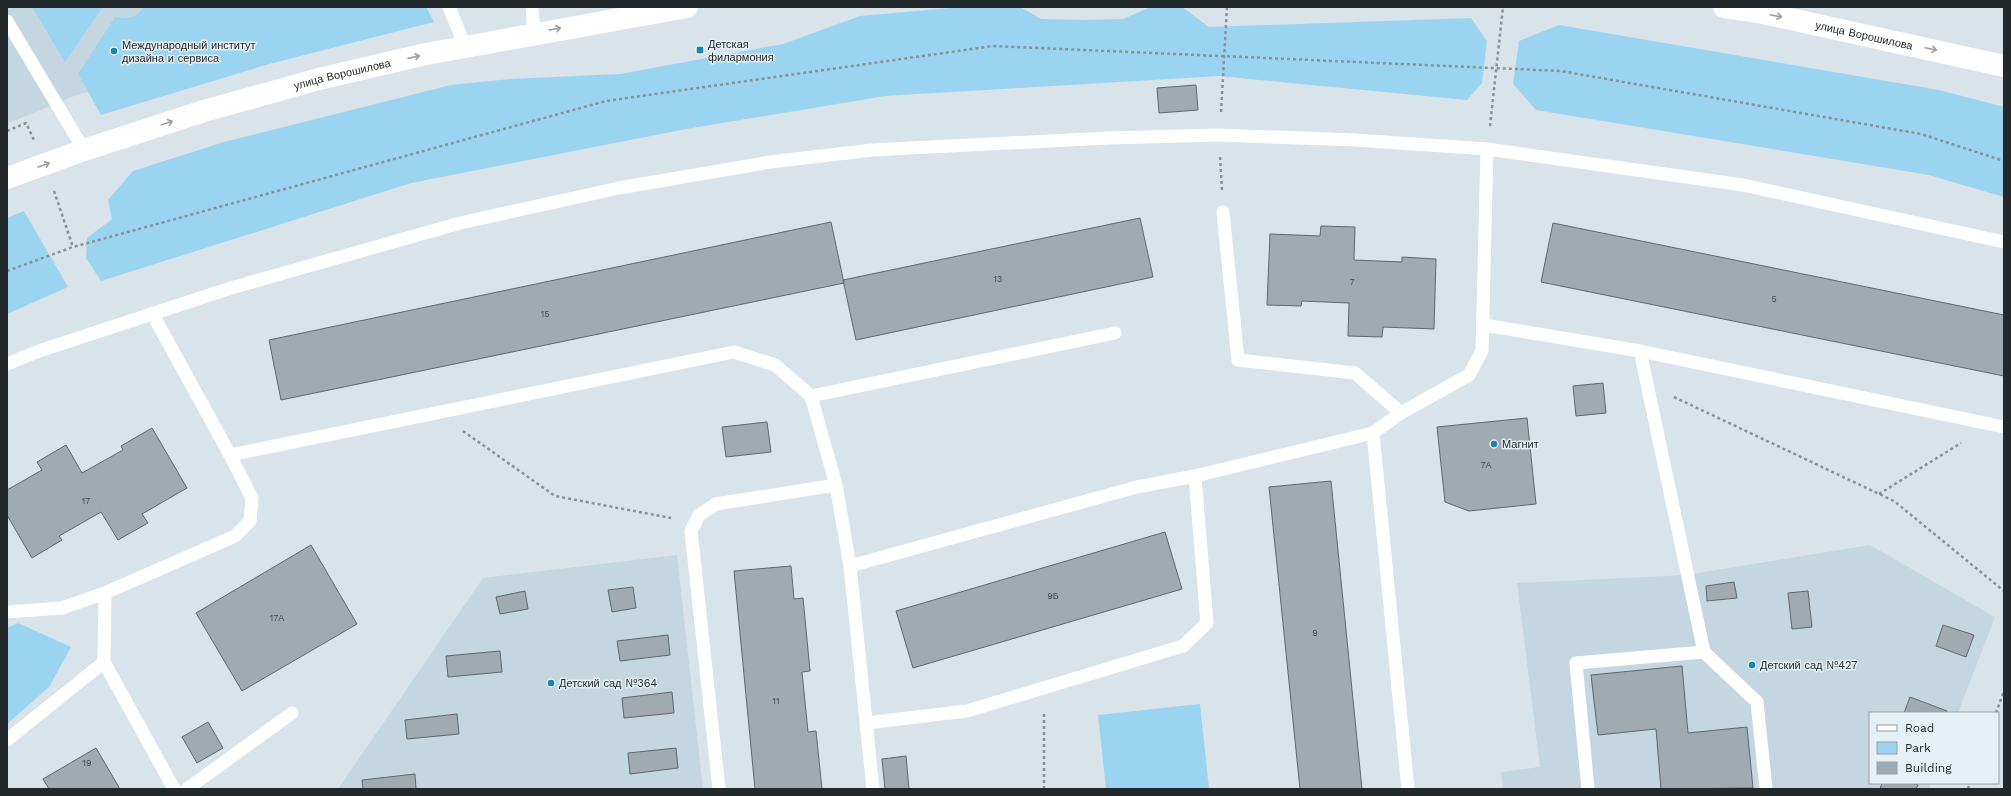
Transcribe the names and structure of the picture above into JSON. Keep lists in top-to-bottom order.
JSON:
{
  "streets": {
    "street": ["улица Ворошилова"]
  },
  "one_way": ["улица Ворошилова"],
  "places": {
    "transit": ["Детская филармония"],
    "other": [
      "Международный институт дизайна и сервиса",
      "Магнит",
      "Детский сад №427",
      "Детский сад №364"
    ]
  },
  "house_numbers": [
    "13",
    "7",
    "5",
    "15",
    "7А",
    "17",
    "9Б",
    "17А",
    "9",
    "11",
    "19"
  ],
  "legend": ["Road", "Park", "Building"]
}
